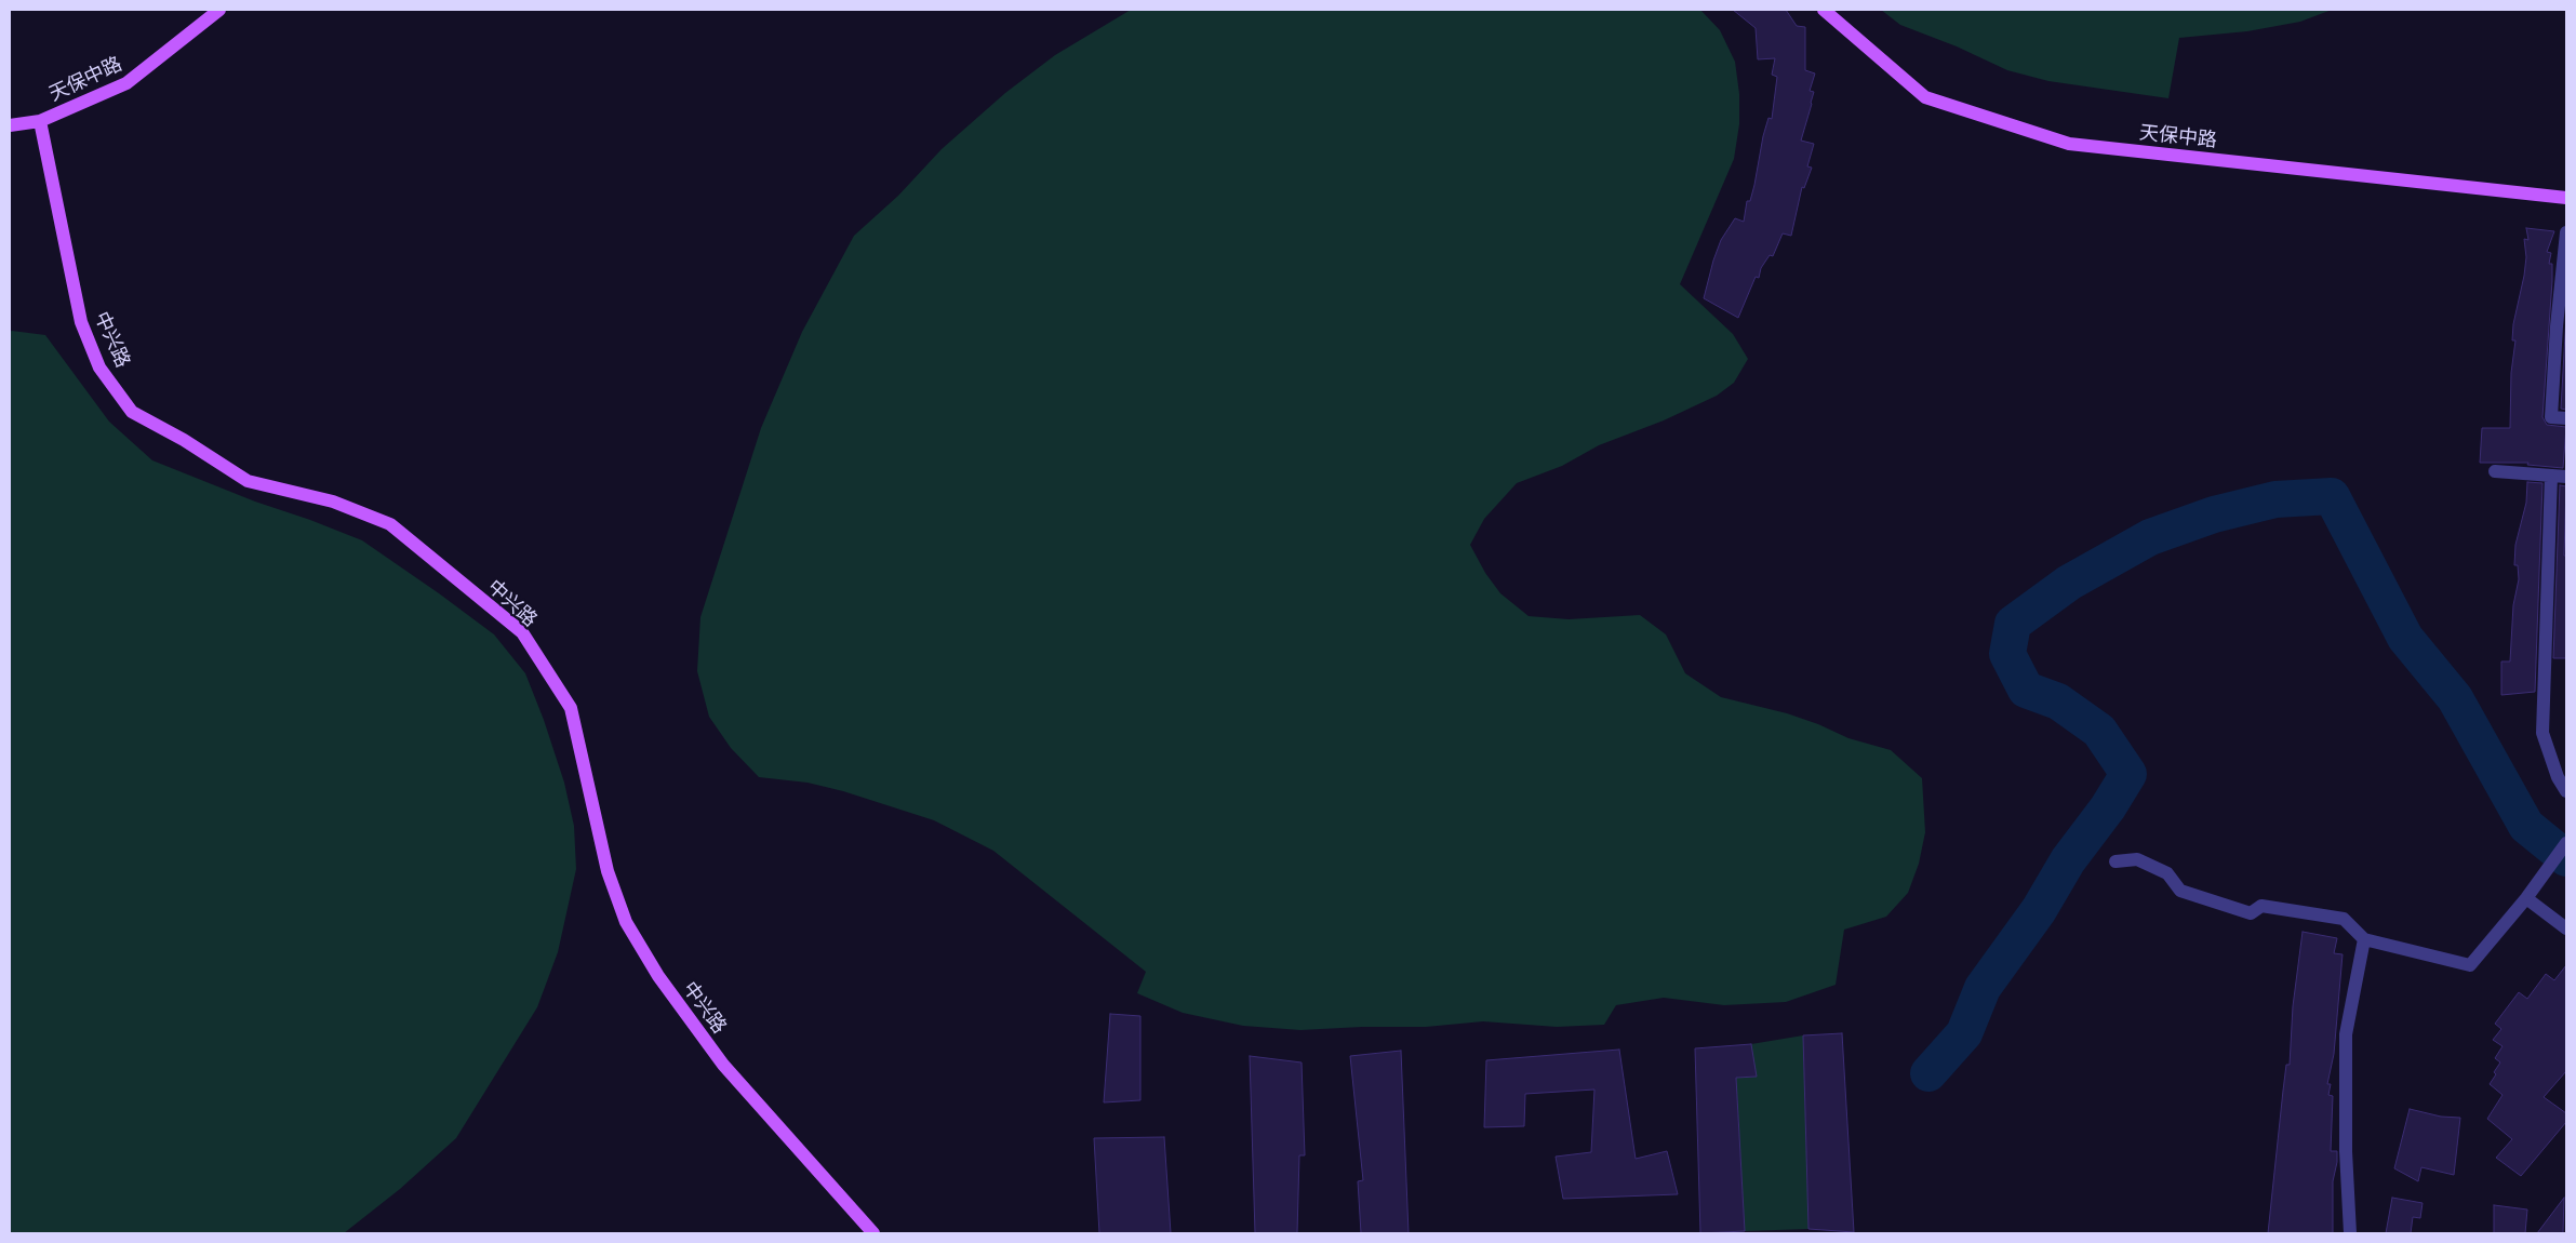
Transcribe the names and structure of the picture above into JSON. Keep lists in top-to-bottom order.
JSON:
{
  "streets": {
    "main road": ["天保中路", "中兴路"]
  },
  "crossings": [
    ["天保中路", "中兴路"]
  ]
}
